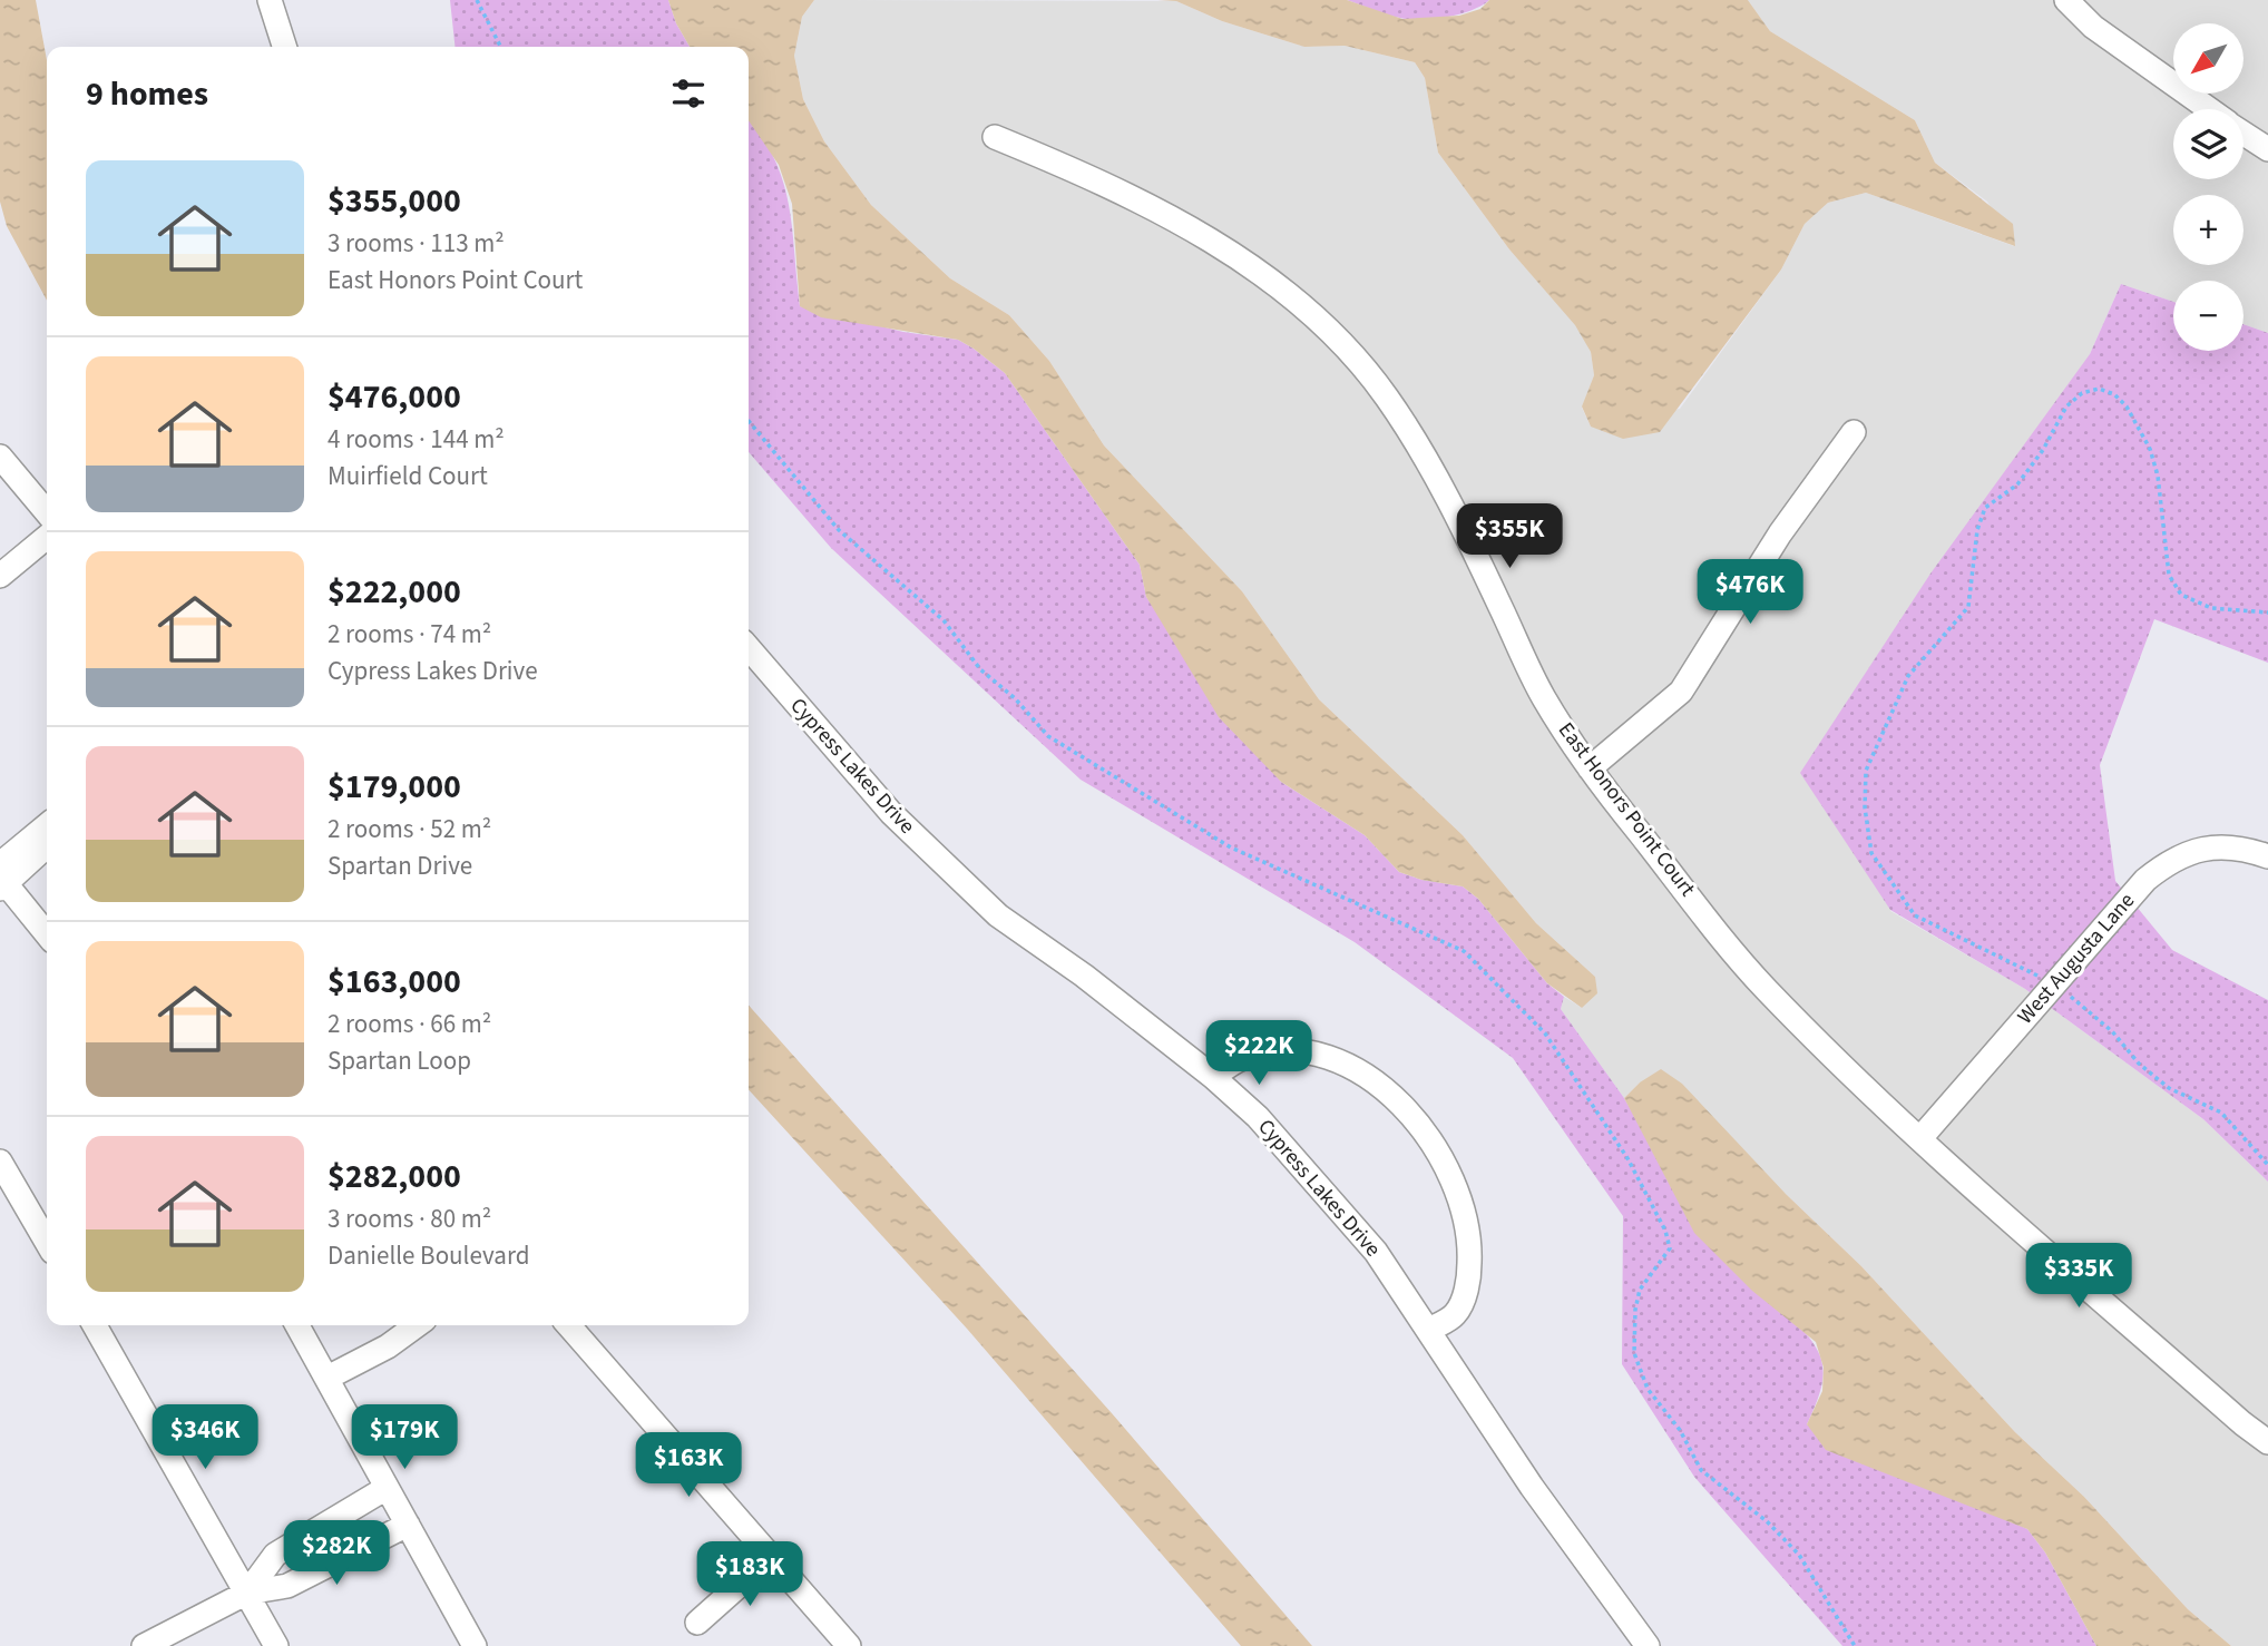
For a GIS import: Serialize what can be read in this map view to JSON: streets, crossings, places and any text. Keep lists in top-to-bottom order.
{
  "streets": {
    "street": ["Cypress Lakes Drive", "East Honors Point Court", "West Augusta Lane"]
  },
  "crossings": [
    ["East Honors Point Court", "West Augusta Lane"]
  ],
  "north": "bottom left",
  "page": {
    "map_buttons": ["+", "−"],
    "heading": "9 homes",
    "list": [
      {
        "name": "$355,000",
        "note": "3 rooms · 113 m² · East Honors Point Court"
      },
      {
        "name": "$476,000",
        "note": "4 rooms · 144 m² · Muirfield Court"
      },
      {
        "name": "$222,000",
        "note": "2 rooms · 74 m² · Cypress Lakes Drive"
      },
      {
        "name": "$179,000",
        "note": "2 rooms · 52 m² · Spartan Drive"
      },
      {
        "name": "$163,000",
        "note": "2 rooms · 66 m² · Spartan Loop"
      },
      {
        "name": "$282,000",
        "note": "3 rooms · 80 m² · Danielle Boulevard"
      }
    ],
    "price": [
      "$355K",
      "$476K",
      "$222K",
      "$335K",
      "$346K",
      "$179K",
      "$163K",
      "$282K",
      "$183K"
    ]
  }
}
